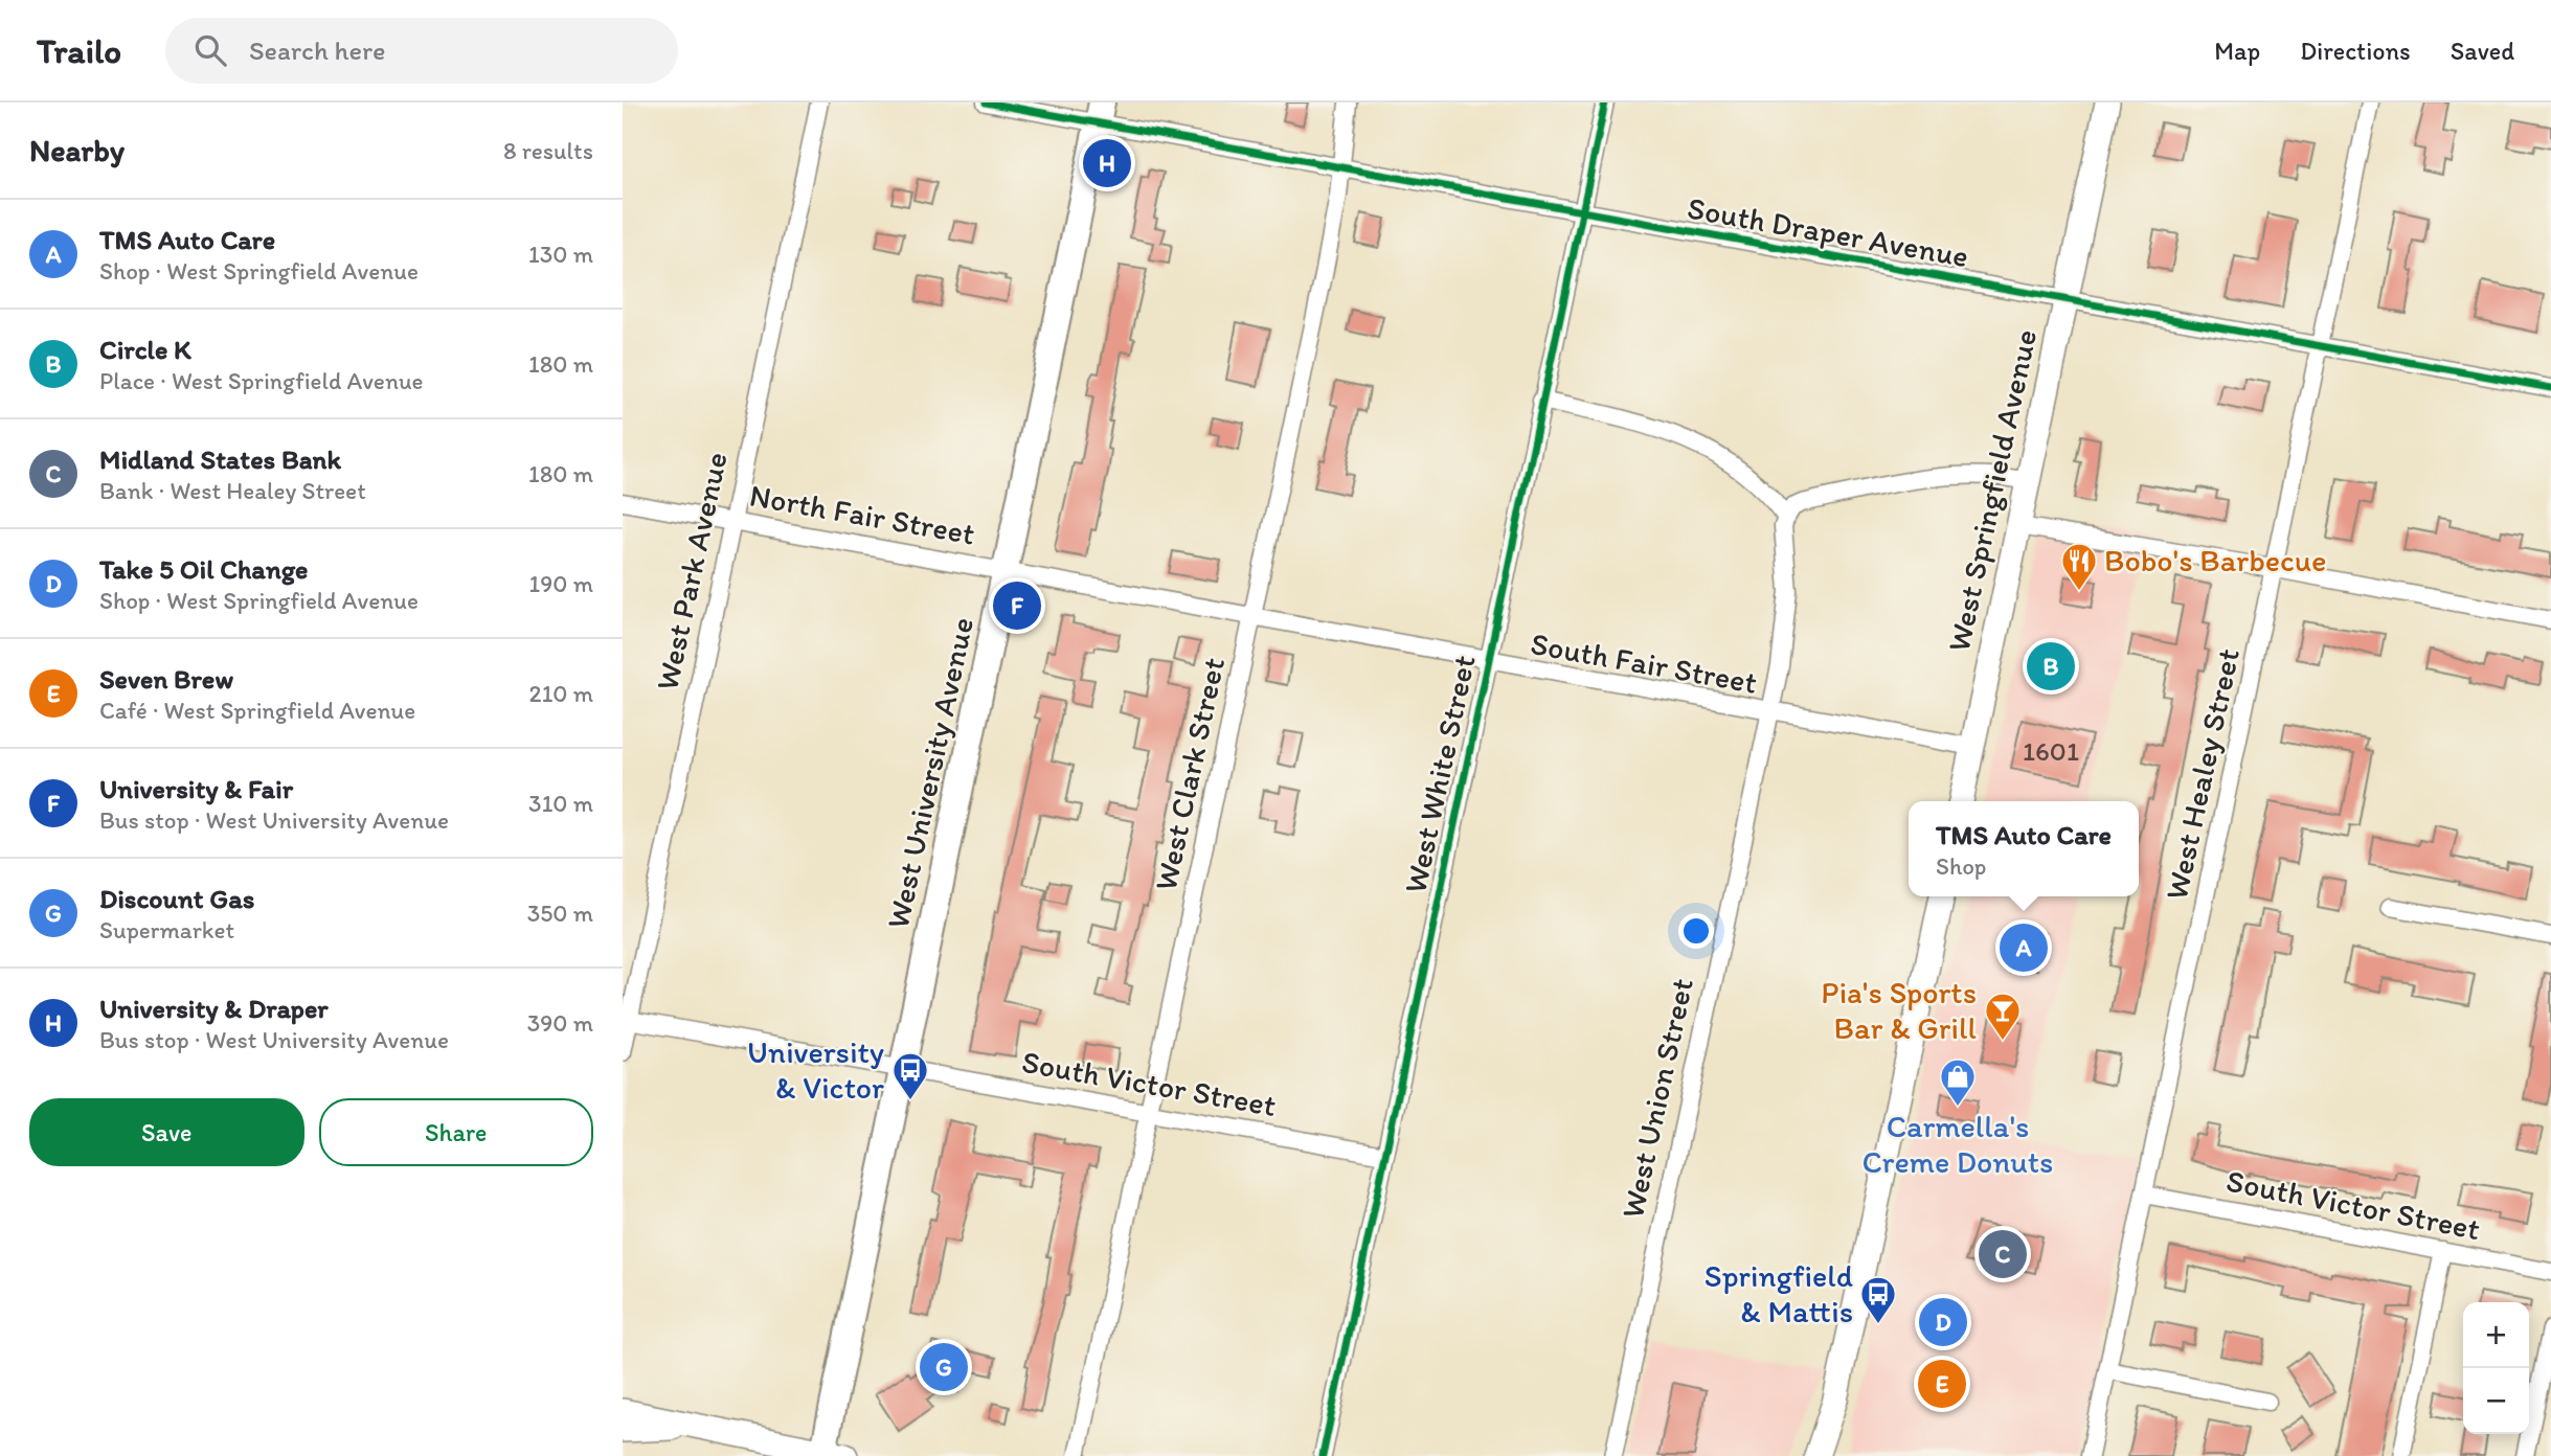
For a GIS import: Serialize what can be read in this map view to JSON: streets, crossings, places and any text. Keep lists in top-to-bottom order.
{
  "streets": {
    "main road": ["West Springfield Avenue", "West University Avenue"],
    "street": [
      "South Draper Avenue",
      "North Fair Street",
      "West Park Avenue",
      "South Fair Street",
      "West Clark Street",
      "West White Street",
      "West Healey Street",
      "South Victor Street",
      "West Union Street"
    ]
  },
  "crossings": [
    ["South Draper Avenue", "West Springfield Avenue"],
    ["South Draper Avenue", "West University Avenue"],
    ["South Draper Avenue", "West Clark Street"],
    ["South Draper Avenue", "West White Street"],
    ["South Draper Avenue", "West Healey Street"],
    ["West Springfield Avenue", "South Fair Street"],
    ["North Fair Street", "West Park Avenue"],
    ["North Fair Street", "South Fair Street"],
    ["North Fair Street", "West University Avenue"],
    ["West Park Avenue", "South Victor Street"],
    ["South Fair Street", "West University Avenue"],
    ["South Fair Street", "West Clark Street"],
    ["South Fair Street", "West White Street"],
    ["South Fair Street", "West Union Street"],
    ["West University Avenue", "South Victor Street"],
    ["West Clark Street", "South Victor Street"],
    ["West White Street", "South Victor Street"],
    ["West Healey Street", "South Victor Street"]
  ],
  "places": {
    "restaurant": ["Bobo's Barbecue"],
    "bar": ["Pia's Sports Bar & Grill"],
    "bus stop": ["University & Victor", "Springfield & Mattis"],
    "shop": ["Carmella's Creme Donuts"]
  },
  "house_numbers": ["1601"],
  "page": {
    "header": "Trailo",
    "search": "Search here",
    "nav": ["Map", "Directions", "Saved"],
    "heading": ["Nearby", "8 results"],
    "pins": [
      "H",
      "F",
      "B",
      "A",
      "C",
      "D",
      "G",
      "E"
    ],
    "list": [
      {
        "mark": "A",
        "name": "TMS Auto Care",
        "note": "Shop · West Springfield Avenue",
        "value": "130 m"
      },
      {
        "mark": "B",
        "name": "Circle K",
        "note": "Place · West Springfield Avenue",
        "value": "180 m"
      },
      {
        "mark": "C",
        "name": "Midland States Bank",
        "note": "Bank · West Healey Street",
        "value": "180 m"
      },
      {
        "mark": "D",
        "name": "Take 5 Oil Change",
        "note": "Shop · West Springfield Avenue",
        "value": "190 m"
      },
      {
        "mark": "E",
        "name": "Seven Brew",
        "note": "Café · West Springfield Avenue",
        "value": "210 m"
      },
      {
        "mark": "F",
        "name": "University & Fair",
        "note": "Bus stop · West University Avenue",
        "value": "310 m"
      },
      {
        "mark": "G",
        "name": "Discount Gas",
        "note": "Supermarket",
        "value": "350 m"
      },
      {
        "mark": "H",
        "name": "University & Draper",
        "note": "Bus stop · West University Avenue",
        "value": "390 m"
      }
    ],
    "popup": ["TMS Auto Care", "Shop"],
    "buttons": ["Save", "Share"],
    "map_buttons": ["+", "−"]
  }
}
